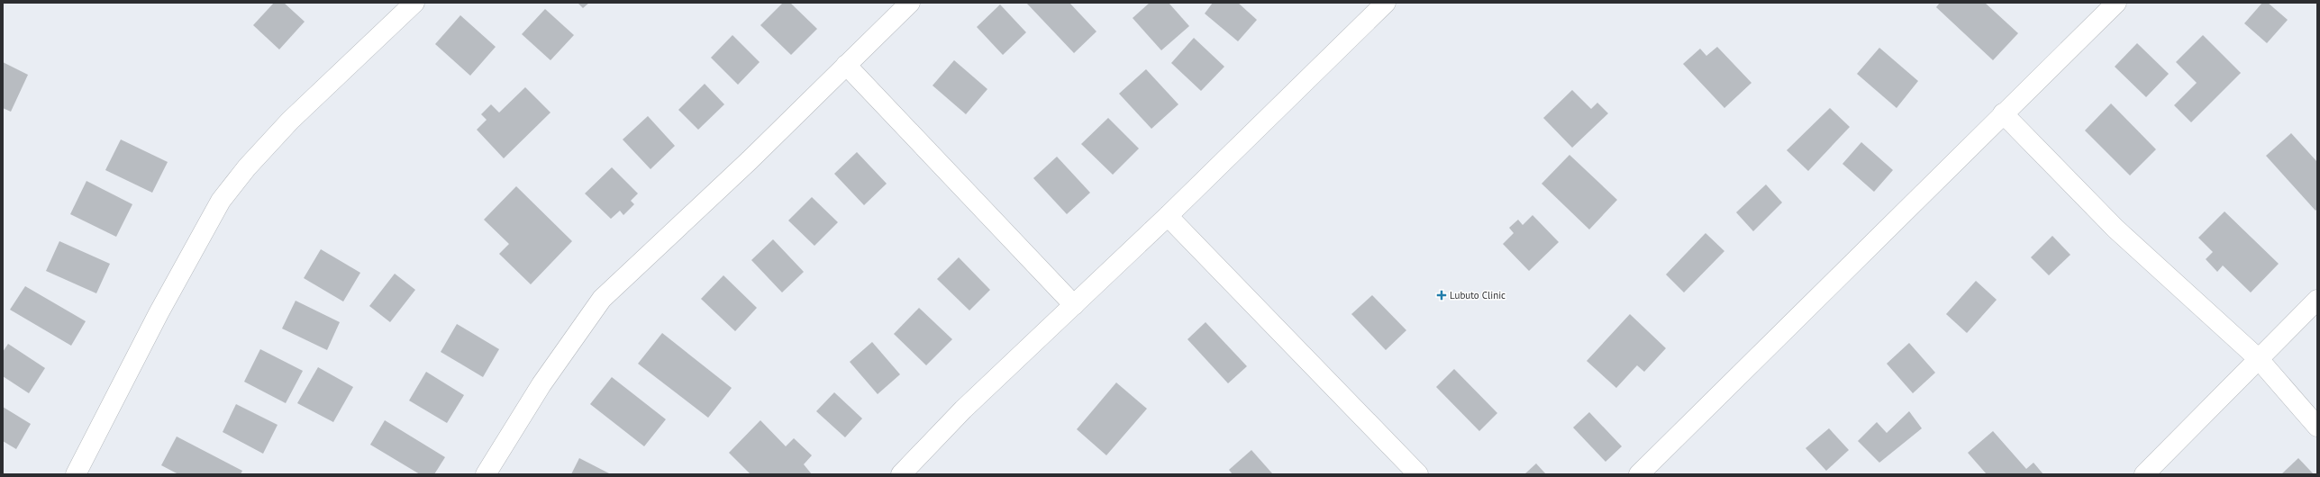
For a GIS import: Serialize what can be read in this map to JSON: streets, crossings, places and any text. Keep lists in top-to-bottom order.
{
  "places": {
    "health": ["Lubuto Clinic"]
  }
}
